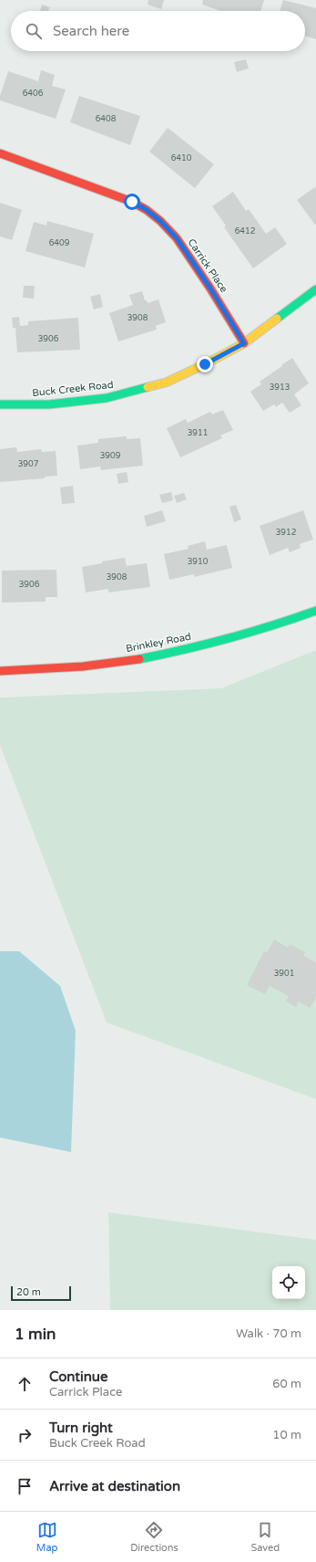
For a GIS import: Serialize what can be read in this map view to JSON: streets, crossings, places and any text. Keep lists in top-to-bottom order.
{
  "streets": {
    "street": ["Carrick Place", "Buck Creek Road", "Brinkley Road"]
  },
  "crossings": [
    ["Carrick Place", "Buck Creek Road"]
  ],
  "house_numbers": [
    "6406",
    "6408",
    "6410",
    "6412",
    "6409",
    "3908",
    "3906",
    "3913",
    "3911",
    "3909",
    "3907",
    "3912",
    "3910",
    "3908",
    "3906",
    "3901"
  ],
  "scale_bar": "20 m",
  "page": {
    "search": "Search here",
    "scale": "20 m",
    "heading": ["1 min", "Walk · 70 m"],
    "list": [
      ["Continue", "Carrick Place", "60 m"],
      ["Turn right", "Buck Creek Road", "10 m"],
      "Arrive at destination"
    ],
    "nav": ["Map", "Directions", "Saved"]
  }
}
